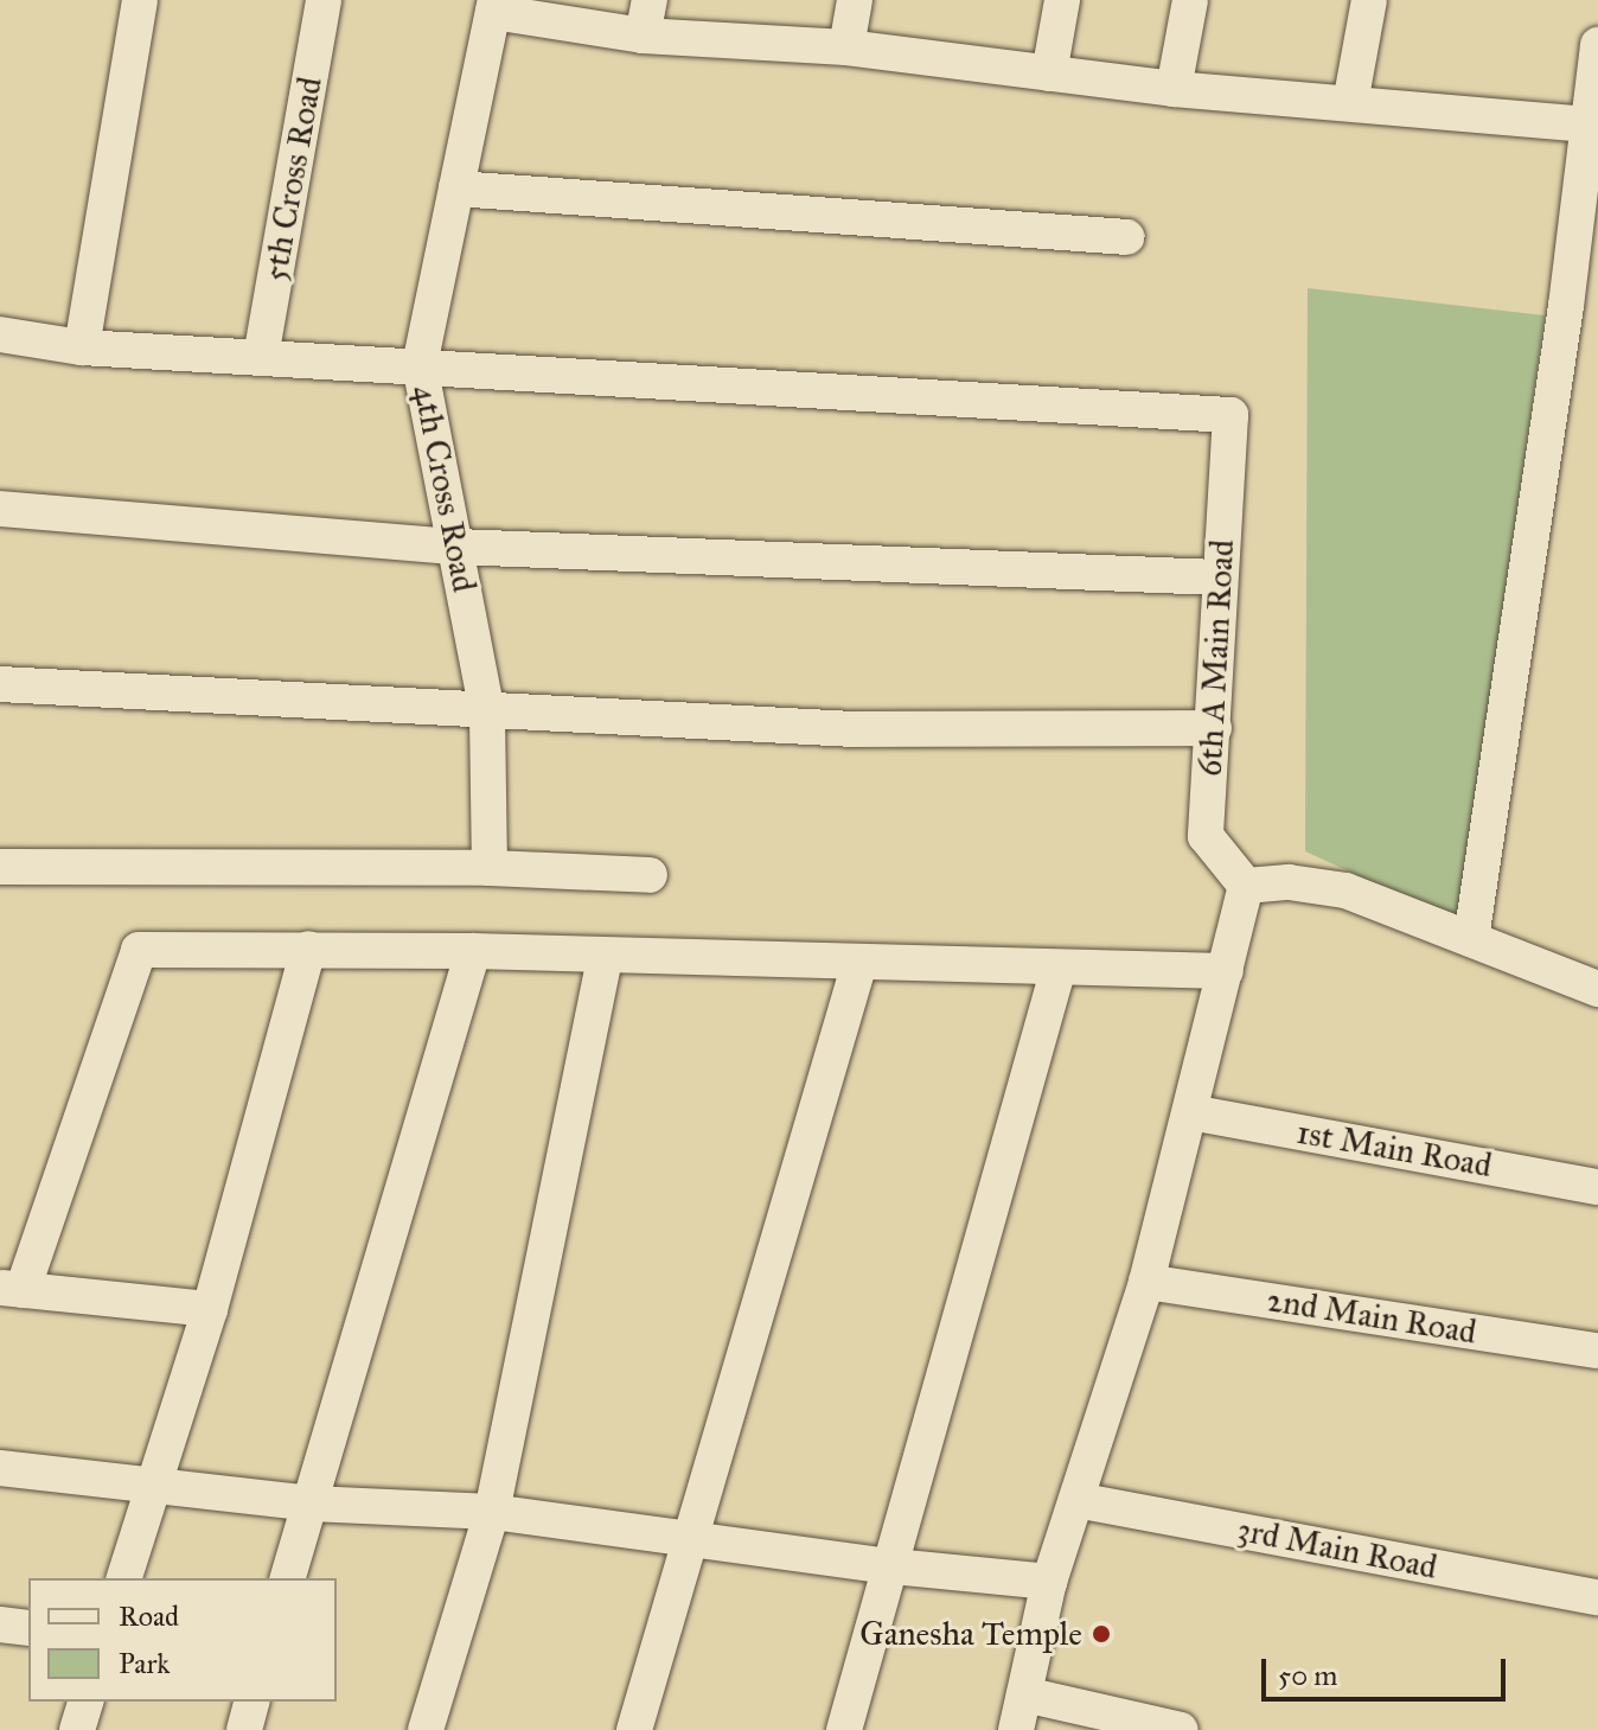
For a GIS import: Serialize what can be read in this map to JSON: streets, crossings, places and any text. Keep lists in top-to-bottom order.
{
  "streets": {
    "street": [
      "5th Cross Road",
      "4th Cross Road",
      "6th A Main Road",
      "1st Main Road",
      "2nd Main Road",
      "3rd Main Road"
    ]
  },
  "crossings": [
    ["4th Cross Road", "6th A Main Road"]
  ],
  "places": ["Ganesha Temple"],
  "legend": ["Road", "Park"],
  "scale_bar": "50 m"
}
